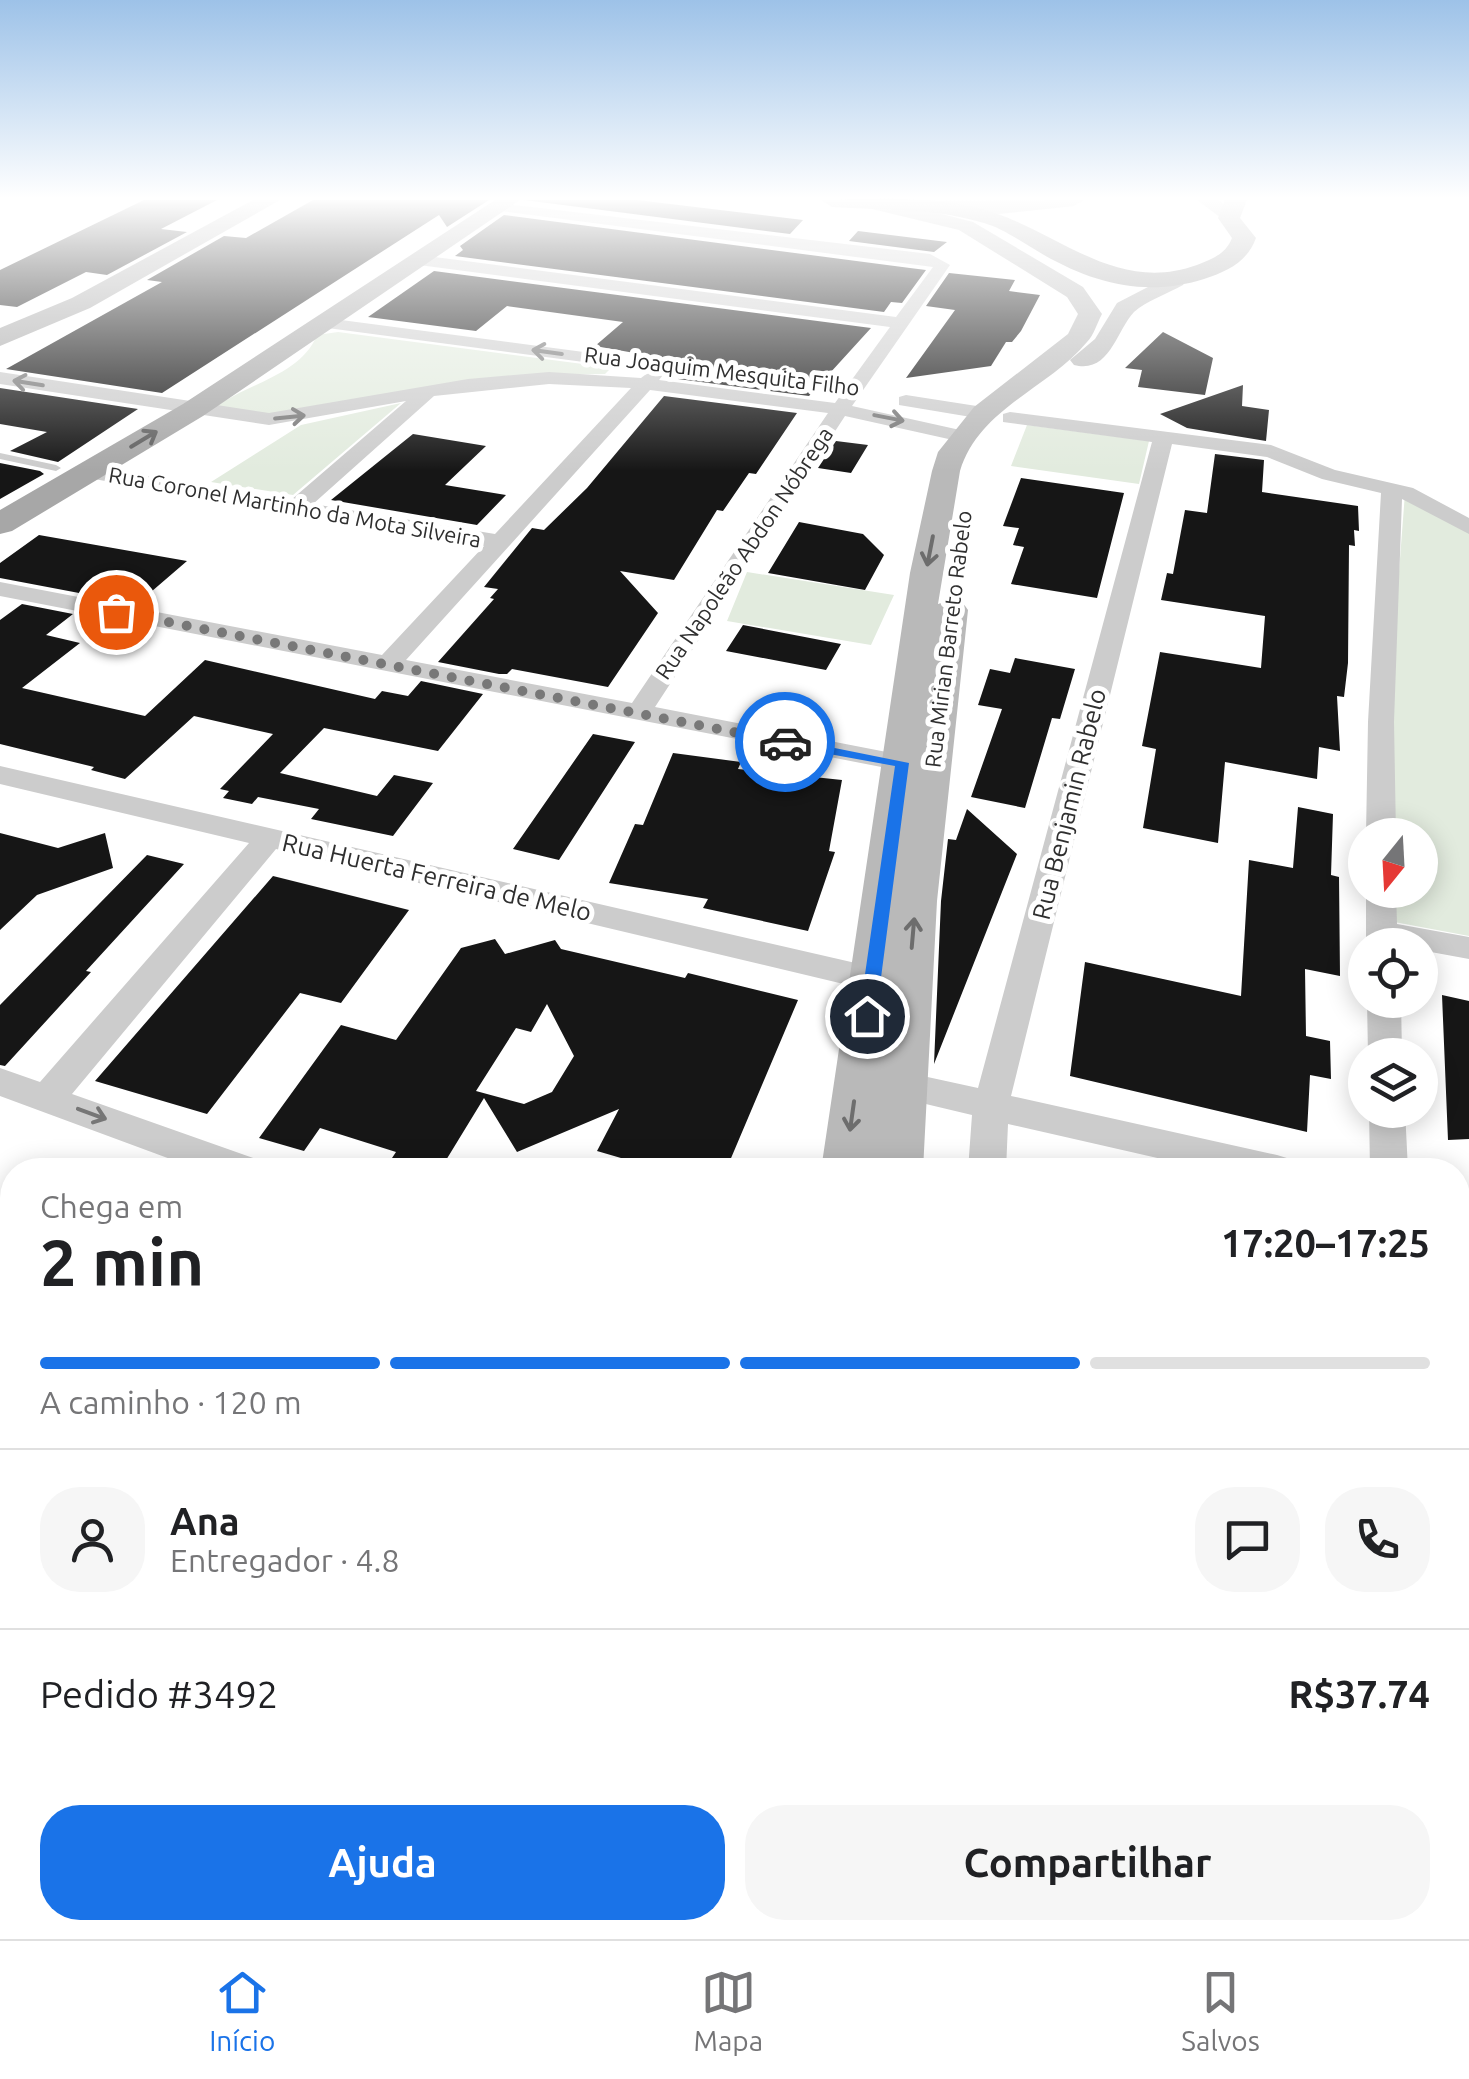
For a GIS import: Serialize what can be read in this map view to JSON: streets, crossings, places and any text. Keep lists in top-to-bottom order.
{
  "streets": {
    "main road": ["Rua Mirian Barreto Rabelo"],
    "street": [
      "Rua Joaquim Mesquita Filho",
      "Rua Coronel Martinho da Mota Silveira",
      "Rua Napoleão Abdon Nóbrega",
      "Rua Benjamin Rabelo",
      "Rua Huerta Ferreira de Melo"
    ]
  },
  "crossings": [
    ["Rua Joaquim Mesquita Filho", "Rua Napoleão Abdon Nóbrega"],
    ["Rua Joaquim Mesquita Filho", "Rua Mirian Barreto Rabelo"],
    ["Rua Mirian Barreto Rabelo", "Rua Huerta Ferreira de Melo"]
  ],
  "north": "bottom",
  "page": {
    "heading": ["2 min", "Chega em", "17:20–17:25"],
    "panel": [
      "Ana",
      "Entregador · 4.8",
      "Pedido #3492",
      "R$37.74"
    ],
    "bar": "A caminho · 120 m",
    "buttons": ["Ajuda", "Compartilhar"],
    "tabs": ["Início", "Mapa", "Salvos"]
  }
}
